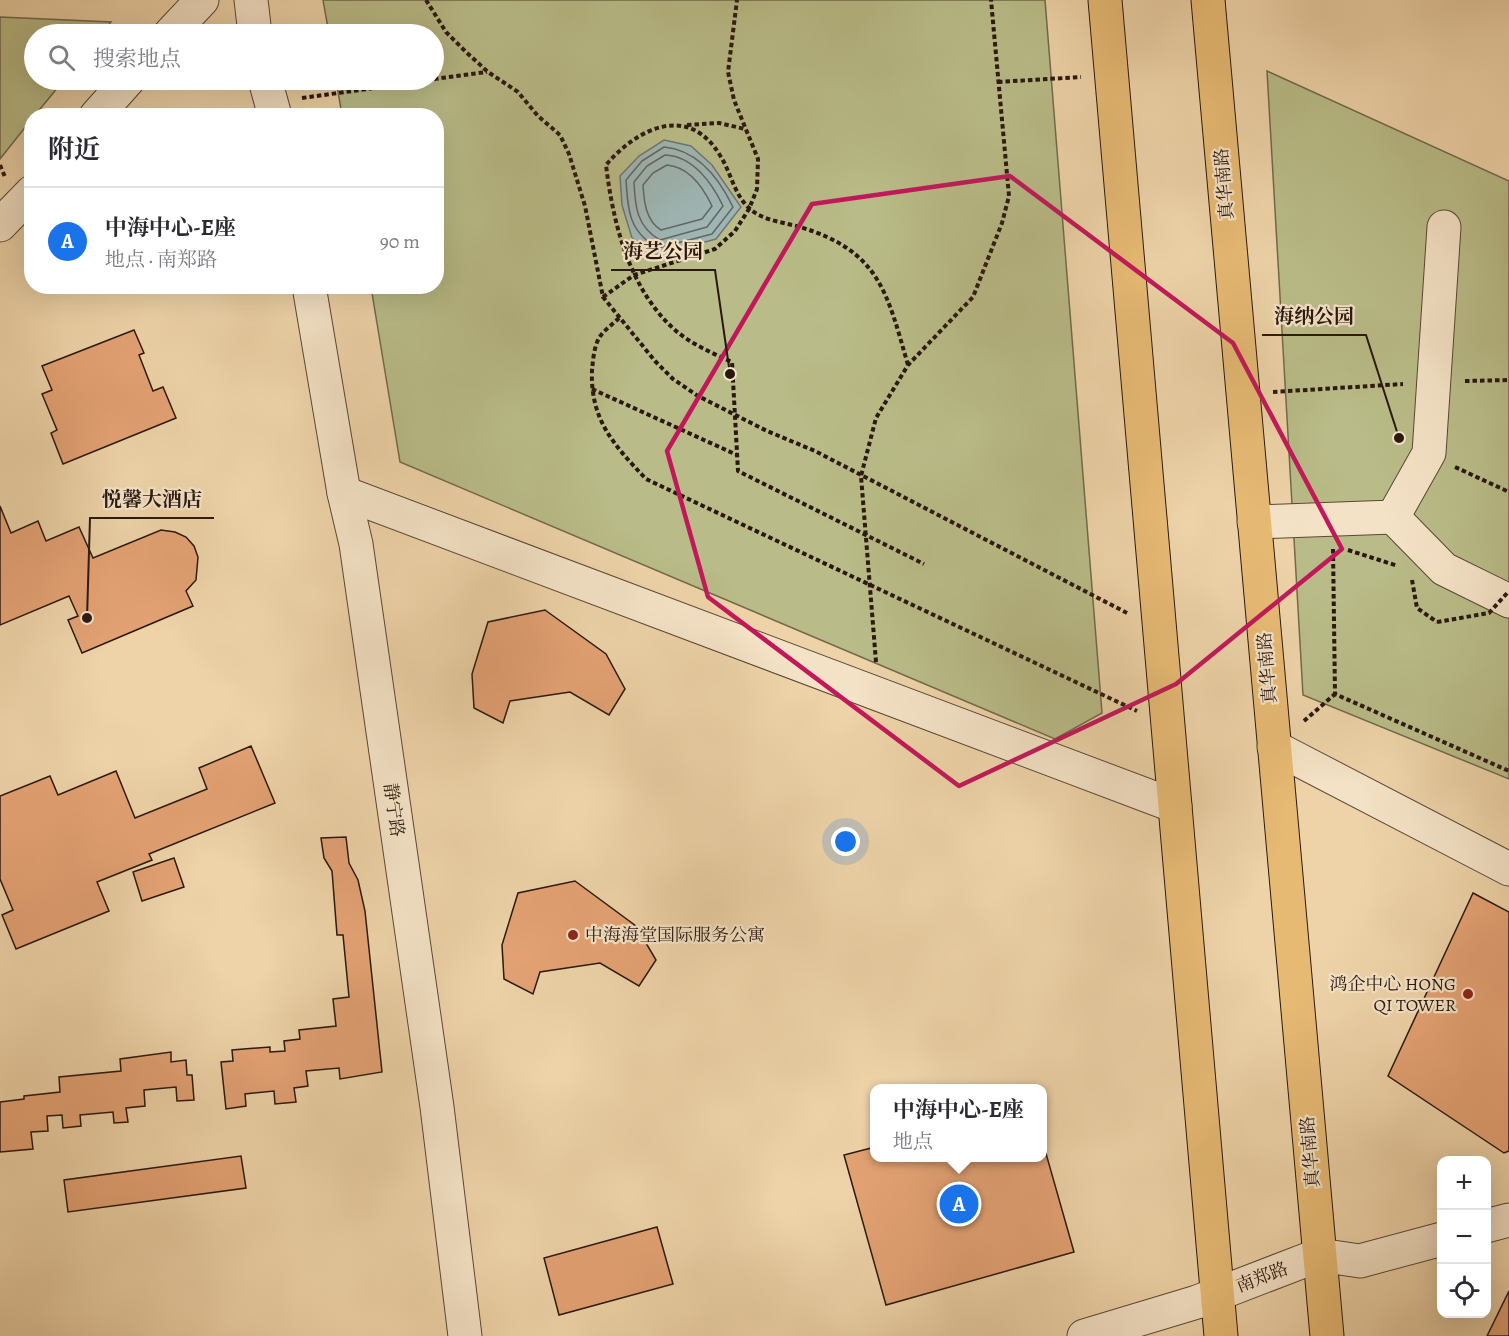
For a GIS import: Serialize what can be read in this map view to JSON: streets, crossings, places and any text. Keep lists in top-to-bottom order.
{
  "streets": {
    "main road": ["真华南路"],
    "street": ["静宁路", "南郑路"]
  },
  "crossings": [
    ["真华南路", "南郑路"]
  ],
  "places": [
    "海艺公园",
    "海纳公园",
    "悦馨大酒店",
    "中海海堂国际服务公寓",
    "鸿企中心 HONG QI TOWER"
  ],
  "page": {
    "search": "搜索地点",
    "heading": "附近",
    "list": [
      {
        "mark": "A",
        "name": "中海中心-E座",
        "note": "地点 · 南郑路",
        "value": "90 m"
      }
    ],
    "popup": ["中海中心-E座", "地点"],
    "map_buttons": ["+", "−"],
    "pins": "A"
  }
}
